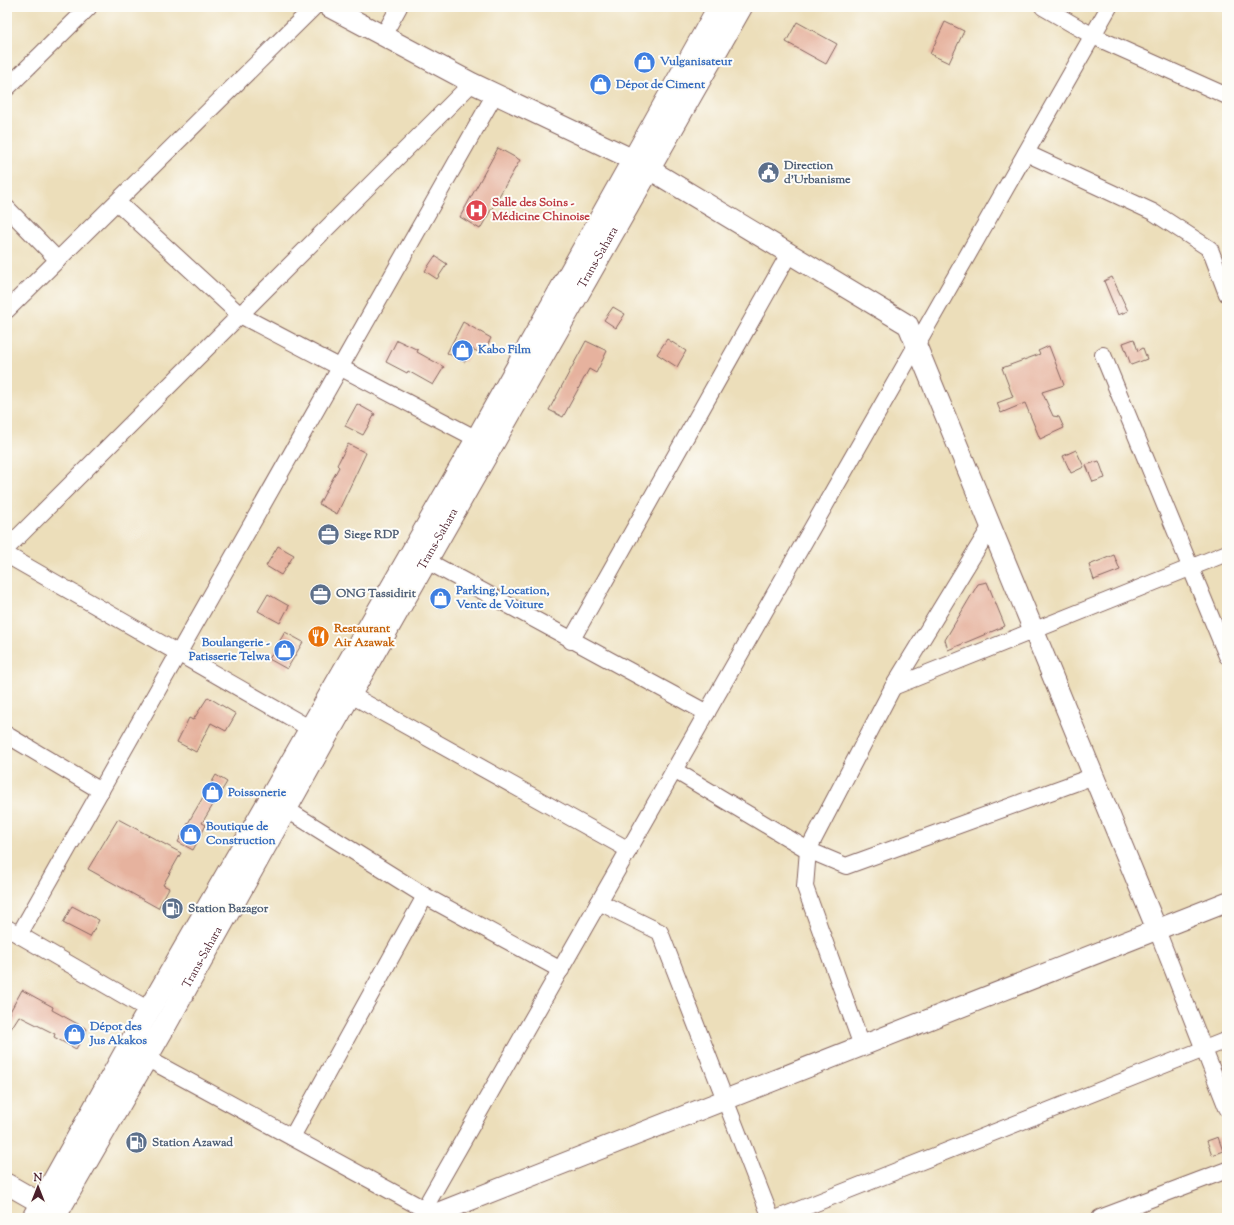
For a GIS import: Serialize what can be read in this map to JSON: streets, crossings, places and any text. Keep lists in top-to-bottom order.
{
  "streets": {
    "main road": ["Trans-Sahara"]
  },
  "places": {
    "shop": [
      "Vulganisateur",
      "Dépot de Ciment",
      "Kabo Film",
      "Parking, Location, Vente de Voiture",
      "Boulangerie - Patisserie Telwa",
      "Poissonerie",
      "Boutique de Construction",
      "Dépot des Jus Akakos"
    ],
    "public building": ["Direction d'Urbanisme"],
    "hospital": ["Salle des Soins - Médicine Chinoise"],
    "office": ["Siege RDP", "ONG Tassidirit"],
    "restaurant": ["Restaurant Air Azawak"],
    "fuel station": ["Station Bazagor", "Station Azawad"]
  },
  "north": "top"
}
